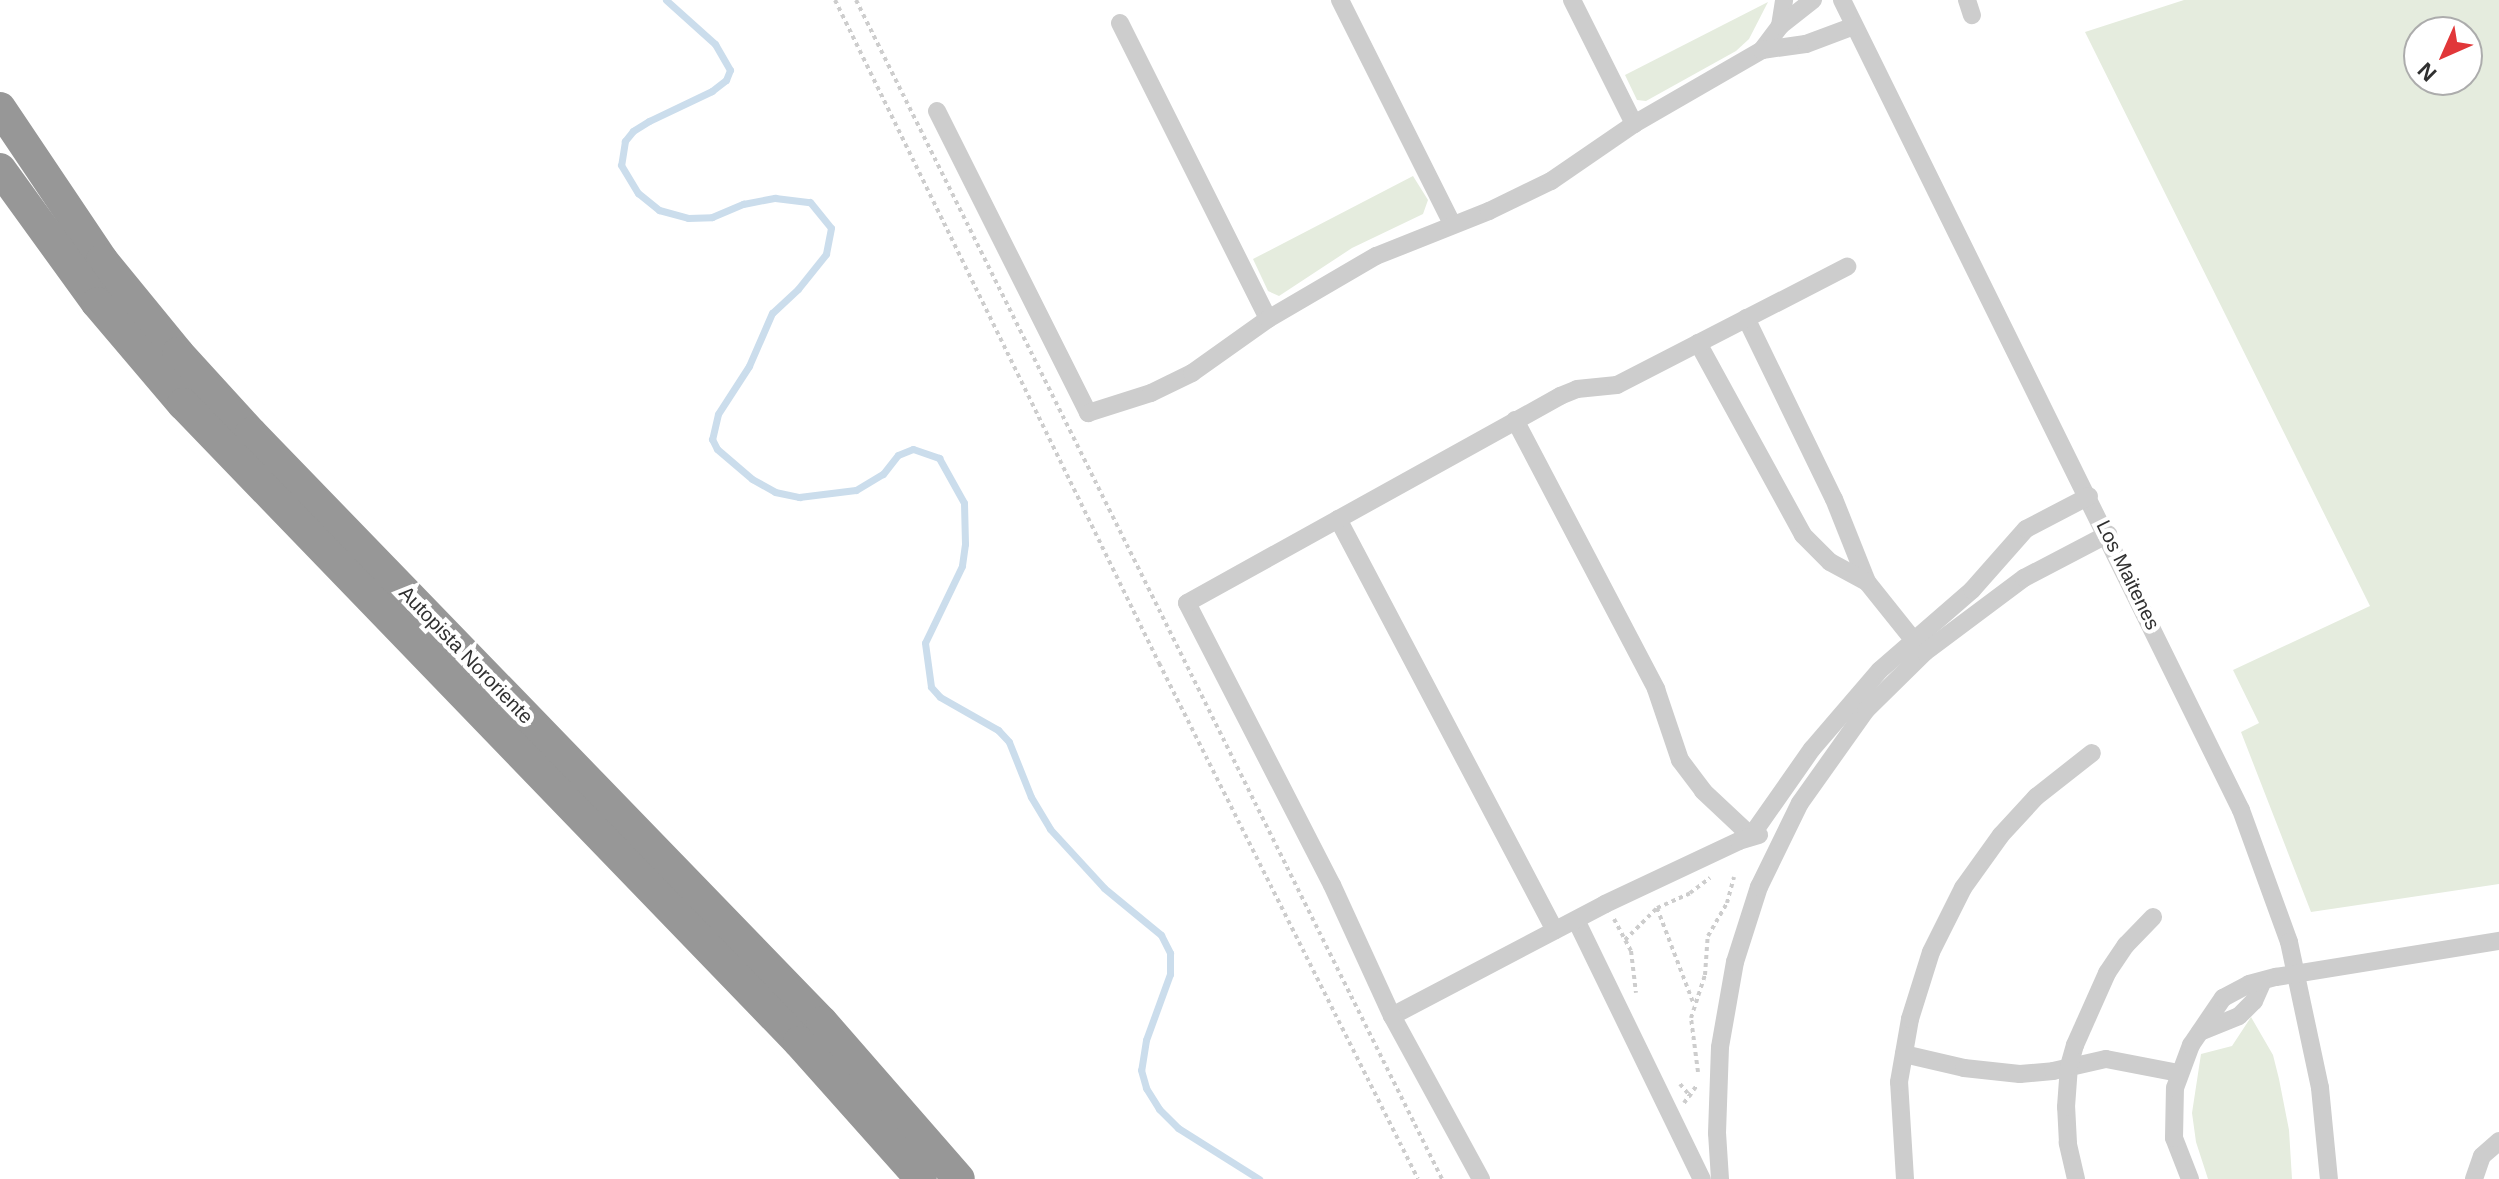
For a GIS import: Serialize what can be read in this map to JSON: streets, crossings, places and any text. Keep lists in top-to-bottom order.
{
  "streets": {
    "highway": ["Autopista Nororiente"],
    "street": ["Los Maitenes"]
  },
  "north": "bottom left"
}
